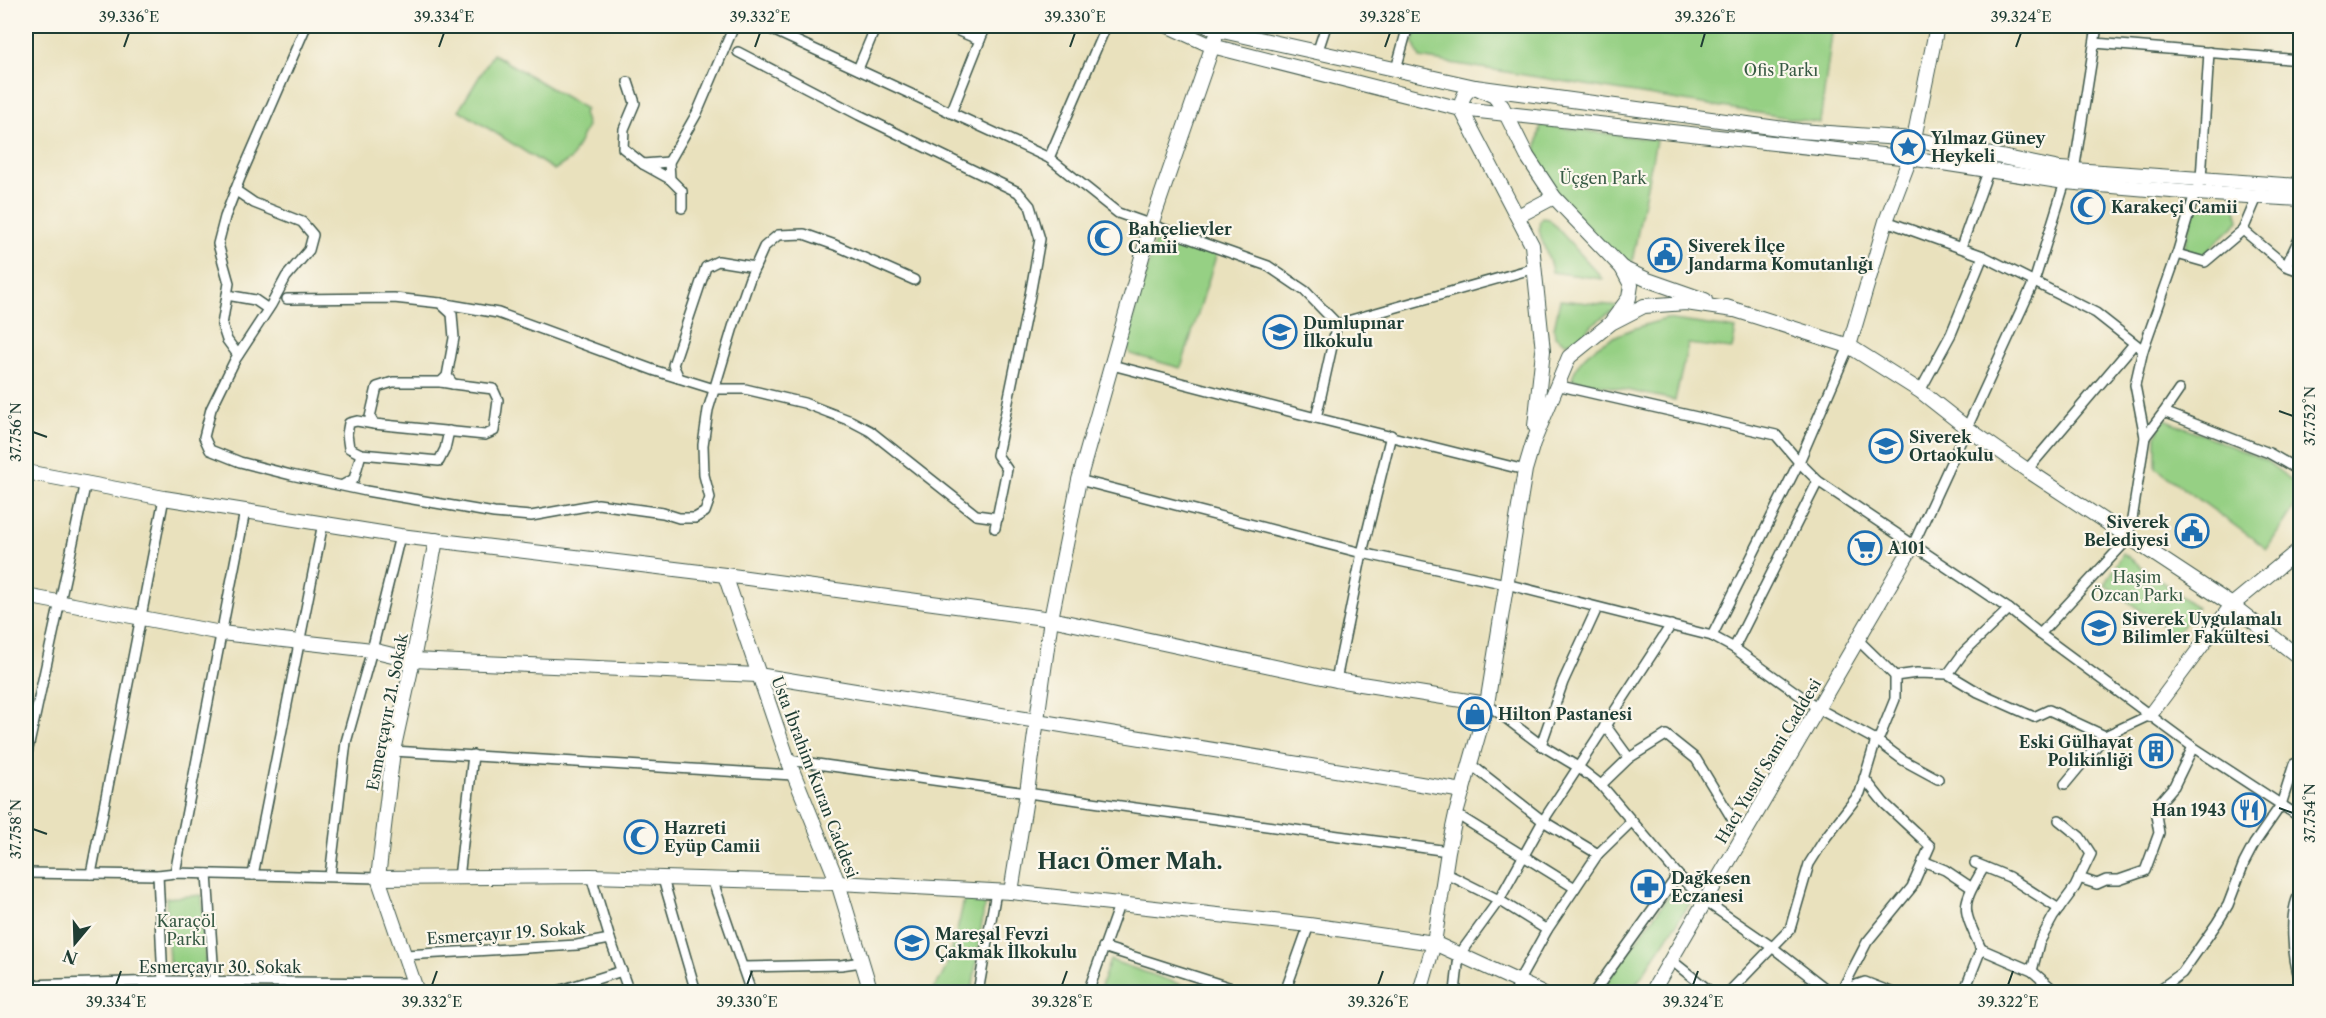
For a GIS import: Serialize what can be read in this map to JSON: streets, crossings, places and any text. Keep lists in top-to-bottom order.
{
  "streets": {
    "street": [
      "Esmerçayır 21. Sokak",
      "Hacı Yusuf Sami Caddesi",
      "Usta İbrahim Kuran Caddesi",
      "Esmerçayır 19. Sokak",
      "Esmerçayır 30. Sokak"
    ]
  },
  "crossings": [
    ["Esmerçayır 21. Sokak", "Esmerçayır 19. Sokak"],
    ["Esmerçayır 21. Sokak", "Esmerçayır 30. Sokak"]
  ],
  "districts": ["Hacı Ömer Mah."],
  "parks": [
    "Ofis Parkı",
    "Üçgen Park",
    "Haşim Özcan Parkı",
    "Karaçöl Parkı"
  ],
  "places": {
    "place": ["Yılmaz Güney Heykeli"],
    "mosque": ["Karakeçi Camii", "Bahçelievler Camii", "Hazreti Eyüp Camii"],
    "public building": ["Siverek İlçe Jandarma Komutanlığı", "Siverek Belediyesi"],
    "school or university": [
      "Dumlupınar İlkokulu",
      "Siverek Ortaokulu",
      "Siverek Uygulamalı Bilimler Fakültesi",
      "Mareşal Fevzi Çakmak İlkokulu"
    ],
    "supermarket": ["A101"],
    "shop": ["Hilton Pastanesi"],
    "building": ["Eski Gülhayat Polikinliği"],
    "restaurant": ["Han 1943"],
    "pharmacy": ["Dağkesen Eczanesi"]
  },
  "north": "bottom",
  "coordinates": [
    "39.336°E",
    "39.334°E",
    "39.332°E",
    "39.330°E",
    "39.328°E",
    "39.326°E",
    "39.324°E",
    "37.752°N",
    "37.756°N",
    "37.754°N",
    "37.758°N",
    "39.322°E"
  ]
}
